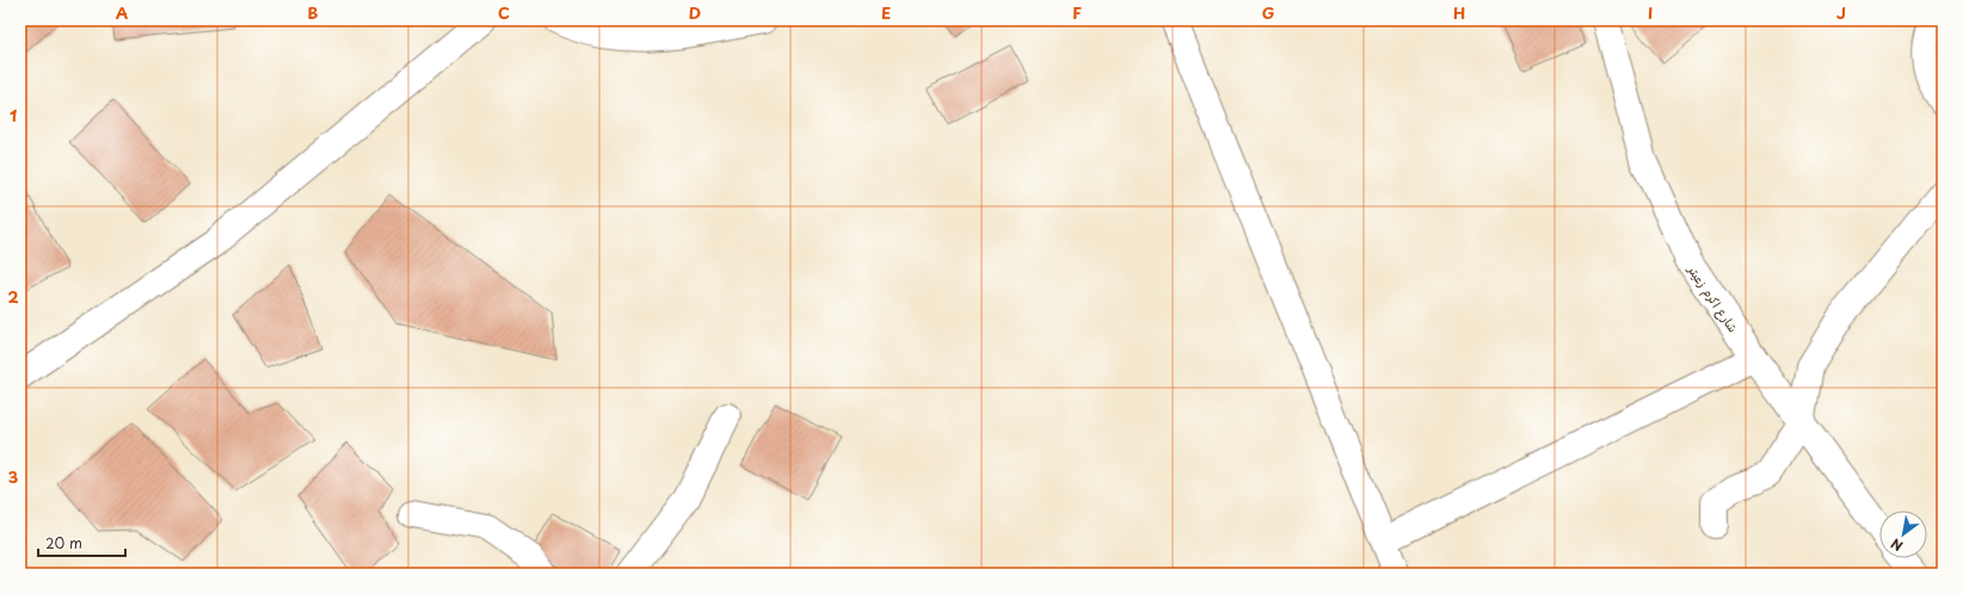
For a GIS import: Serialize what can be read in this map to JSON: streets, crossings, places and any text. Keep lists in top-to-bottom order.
{
  "streets": {
    "street": ["شارع اكرم زعيتر"]
  },
  "scale_bar": "20 m",
  "north": "bottom left",
  "grid": {
    "columns": [
      "A",
      "B",
      "C",
      "D",
      "E",
      "F",
      "G",
      "H",
      "I",
      "J"
    ],
    "rows": ["1", "2", "3"]
  }
}
